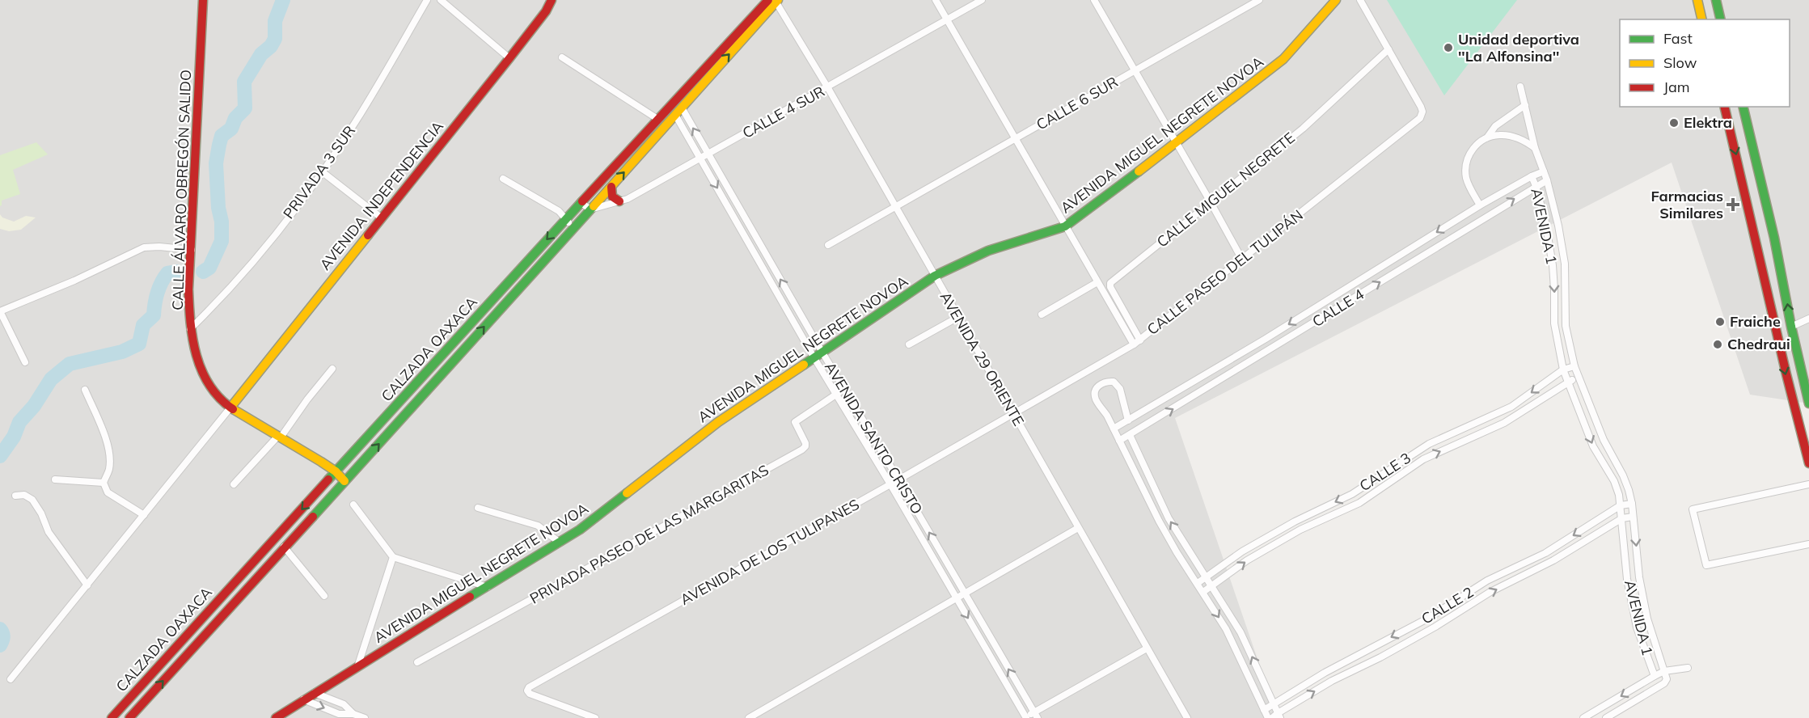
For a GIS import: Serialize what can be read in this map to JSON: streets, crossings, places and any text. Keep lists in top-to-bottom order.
{
  "streets": {
    "main road": [
      "AVENIDA MIGUEL NEGRETE NOVOA",
      "CALLE ÁLVARO OBREGÓN SALIDO",
      "AVENIDA INDEPENDENCIA",
      "CALZADA OAXACA"
    ],
    "street": [
      "CALLE 6 SUR",
      "CALLE 4 SUR",
      "PRIVADA 3 SUR",
      "CALLE MIGUEL NEGRETE",
      "AVENIDA 1",
      "CALLE PASEO DEL TULIPÁN",
      "CALLE 4",
      "AVENIDA 29 ORIENTE",
      "AVENIDA SANTO CRISTO",
      "CALLE 3",
      "PRIVADA PASEO DE LAS MARGARITAS",
      "AVENIDA DE LOS TULIPANES",
      "CALLE 2"
    ]
  },
  "crossings": [
    ["CALLE 6 SUR", "AVENIDA 29 ORIENTE"],
    ["CALLE 4 SUR", "CALZADA OAXACA"],
    ["CALLE 4 SUR", "AVENIDA 29 ORIENTE"],
    ["CALLE 4 SUR", "AVENIDA SANTO CRISTO"],
    ["AVENIDA MIGUEL NEGRETE NOVOA", "AVENIDA 29 ORIENTE"],
    ["AVENIDA MIGUEL NEGRETE NOVOA", "AVENIDA SANTO CRISTO"],
    ["PRIVADA 3 SUR", "CALLE ÁLVARO OBREGÓN SALIDO"],
    ["CALLE ÁLVARO OBREGÓN SALIDO", "AVENIDA INDEPENDENCIA"],
    ["CALLE ÁLVARO OBREGÓN SALIDO", "CALZADA OAXACA"],
    ["CALLE MIGUEL NEGRETE", "CALLE PASEO DEL TULIPÁN"],
    ["AVENIDA 1", "CALLE 4"],
    ["AVENIDA 1", "CALLE 3"],
    ["AVENIDA 1", "CALLE 2"],
    ["CALLE PASEO DEL TULIPÁN", "AVENIDA 29 ORIENTE"],
    ["CALLE PASEO DEL TULIPÁN", "AVENIDA DE LOS TULIPANES"],
    ["CALZADA OAXACA", "AVENIDA 29 ORIENTE"],
    ["CALZADA OAXACA", "AVENIDA SANTO CRISTO"],
    ["AVENIDA 29 ORIENTE", "AVENIDA DE LOS TULIPANES"],
    ["AVENIDA SANTO CRISTO", "PRIVADA PASEO DE LAS MARGARITAS"],
    ["AVENIDA SANTO CRISTO", "AVENIDA DE LOS TULIPANES"]
  ],
  "places": {
    "other": [
      "Unidad deportiva ''La Alfonsina''",
      "Elektra",
      "Fraiche",
      "Chedraui"
    ],
    "health": ["Farmacias Similares"]
  },
  "legend": ["Fast", "Slow", "Jam"]
}
